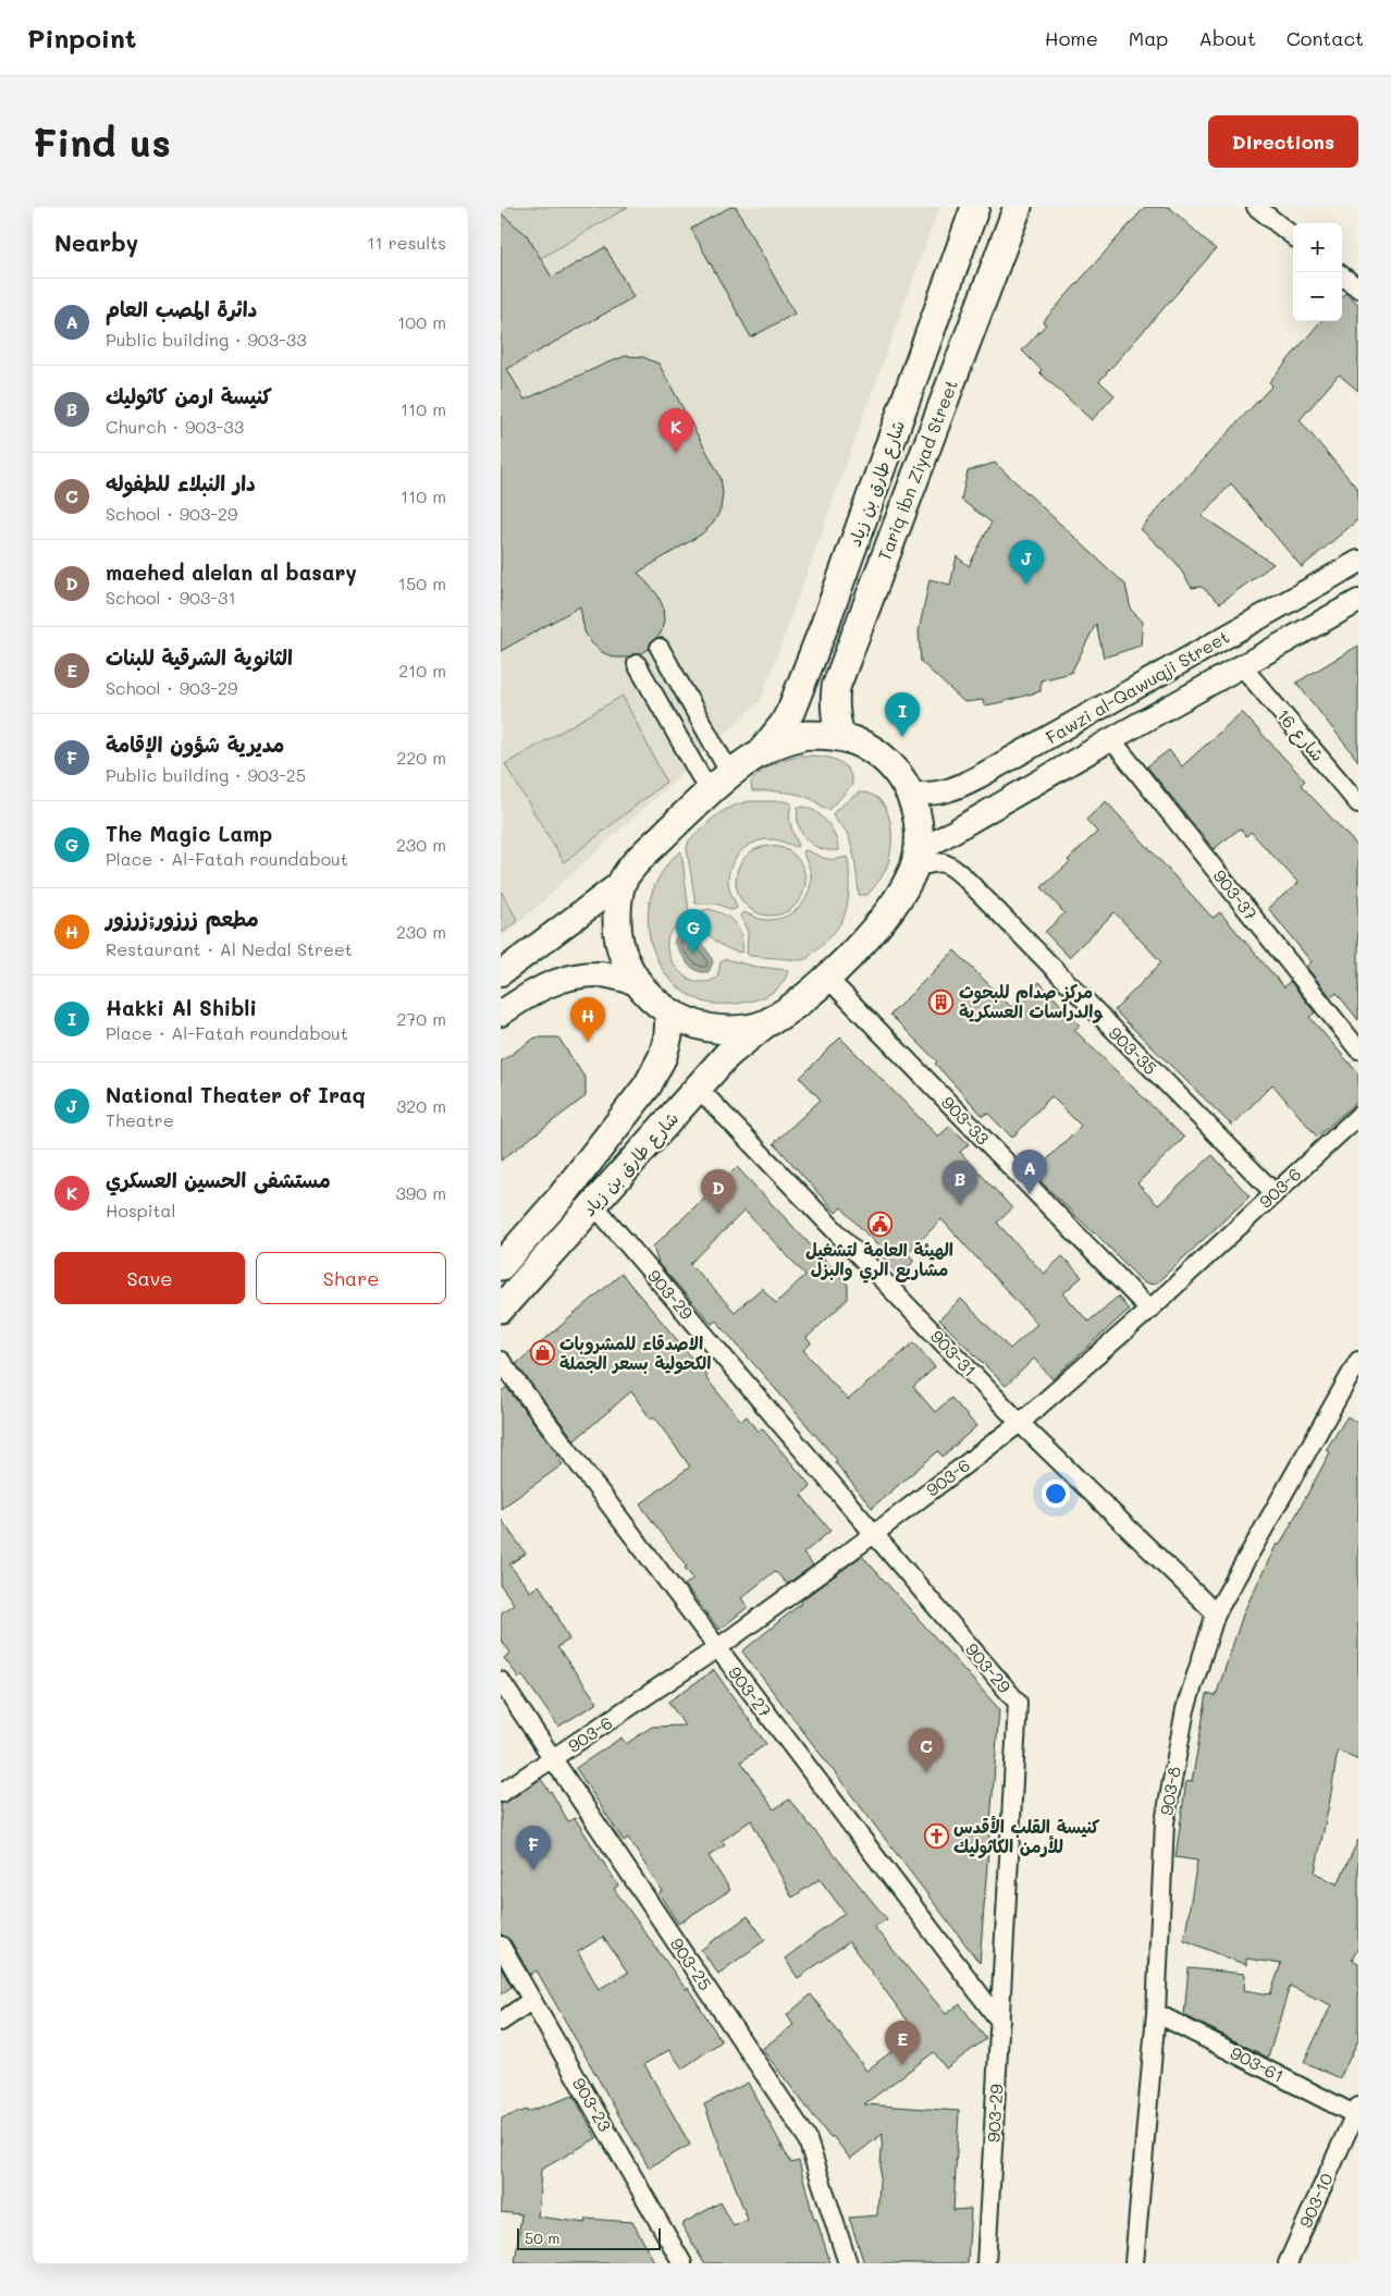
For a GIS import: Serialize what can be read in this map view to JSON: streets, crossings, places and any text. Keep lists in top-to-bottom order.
{
  "streets": {
    "main road": ["Tariq ibn Ziyad Street", "شارع طارق بن زياد"],
    "street": [
      "Fawzi al-Qawuqji Street",
      "شارع 16",
      "903-37",
      "903-35",
      "903-33",
      "903-6",
      "903-29",
      "903-31",
      "903-27",
      "903-8",
      "903-25",
      "903-61",
      "903-23",
      "903-10"
    ]
  },
  "crossings": [
    ["شارع طارق بن زياد", "Fawzi al-Qawuqji Street"],
    ["شارع طارق بن زياد", "903-35"],
    ["شارع طارق بن زياد", "903-33"],
    ["شارع طارق بن زياد", "903-29"],
    ["شارع طارق بن زياد", "903-31"],
    ["Fawzi al-Qawuqji Street", "شارع 16"],
    ["Fawzi al-Qawuqji Street", "903-37"],
    ["Fawzi al-Qawuqji Street", "903-35"],
    ["903-35", "903-6"],
    ["903-33", "903-6"],
    ["903-6", "903-29"],
    ["903-6", "903-31"],
    ["903-6", "903-27"],
    ["903-6", "903-25"],
    ["903-29", "903-27"],
    ["903-31", "903-8"],
    ["903-8", "903-61"],
    ["903-61", "903-10"]
  ],
  "places": {
    "building": ["مركز صدام للبحوث والدراسات العسكرية"],
    "public building": ["الهيئة العامة لتشغيل مشاريع الري والبزل"],
    "shop": ["الاصدقاء للمشروبات الكحولية بسعر الجملة"],
    "church": ["كنيسة القلب الأقدس للأرمن الكاثوليك"]
  },
  "scale_bar": "50 m",
  "page": {
    "header": "Pinpoint",
    "nav": [
      "Home",
      "Map",
      "About",
      "Contact"
    ],
    "buttons": [
      "Directions",
      ["Save", "Share"]
    ],
    "title": "Find us",
    "heading": ["Nearby", "11 results"],
    "map_buttons": ["+", "−"],
    "list": [
      {
        "mark": "A",
        "name": "دائرة المصب العام",
        "note": "Public building · 903-33",
        "value": "100 m"
      },
      {
        "mark": "B",
        "name": "كنيسة ارمن كاثوليك",
        "note": "Church · 903-33",
        "value": "110 m"
      },
      {
        "mark": "C",
        "name": "دار النبلاء للطفوله",
        "note": "School · 903-29",
        "value": "110 m"
      },
      {
        "mark": "D",
        "name": "maehed alelan al basary",
        "note": "School · 903-31",
        "value": "150 m"
      },
      {
        "mark": "E",
        "name": "الثانوية الشرقية للبنات",
        "note": "School · 903-29",
        "value": "210 m"
      },
      {
        "mark": "F",
        "name": "مديرية شؤون الإقامة",
        "note": "Public building · 903-25",
        "value": "220 m"
      },
      {
        "mark": "G",
        "name": "The Magic Lamp",
        "note": "Place · Al-Fatah roundabout",
        "value": "230 m"
      },
      {
        "mark": "H",
        "name": "مطعم زرزور;زرزور",
        "note": "Restaurant · Al Nedal Street",
        "value": "230 m"
      },
      {
        "mark": "I",
        "name": "Hakki Al Shibli",
        "note": "Place · Al-Fatah roundabout",
        "value": "270 m"
      },
      {
        "mark": "J",
        "name": "National Theater of Iraq",
        "note": "Theatre",
        "value": "320 m"
      },
      {
        "mark": "K",
        "name": "مستشفى الحسين العسكري",
        "note": "Hospital",
        "value": "390 m"
      }
    ],
    "pins": [
      "K",
      "J",
      "I",
      "G",
      "H",
      "A",
      "B",
      "D",
      "C",
      "F",
      "E"
    ],
    "scale": "50 m"
  }
}
